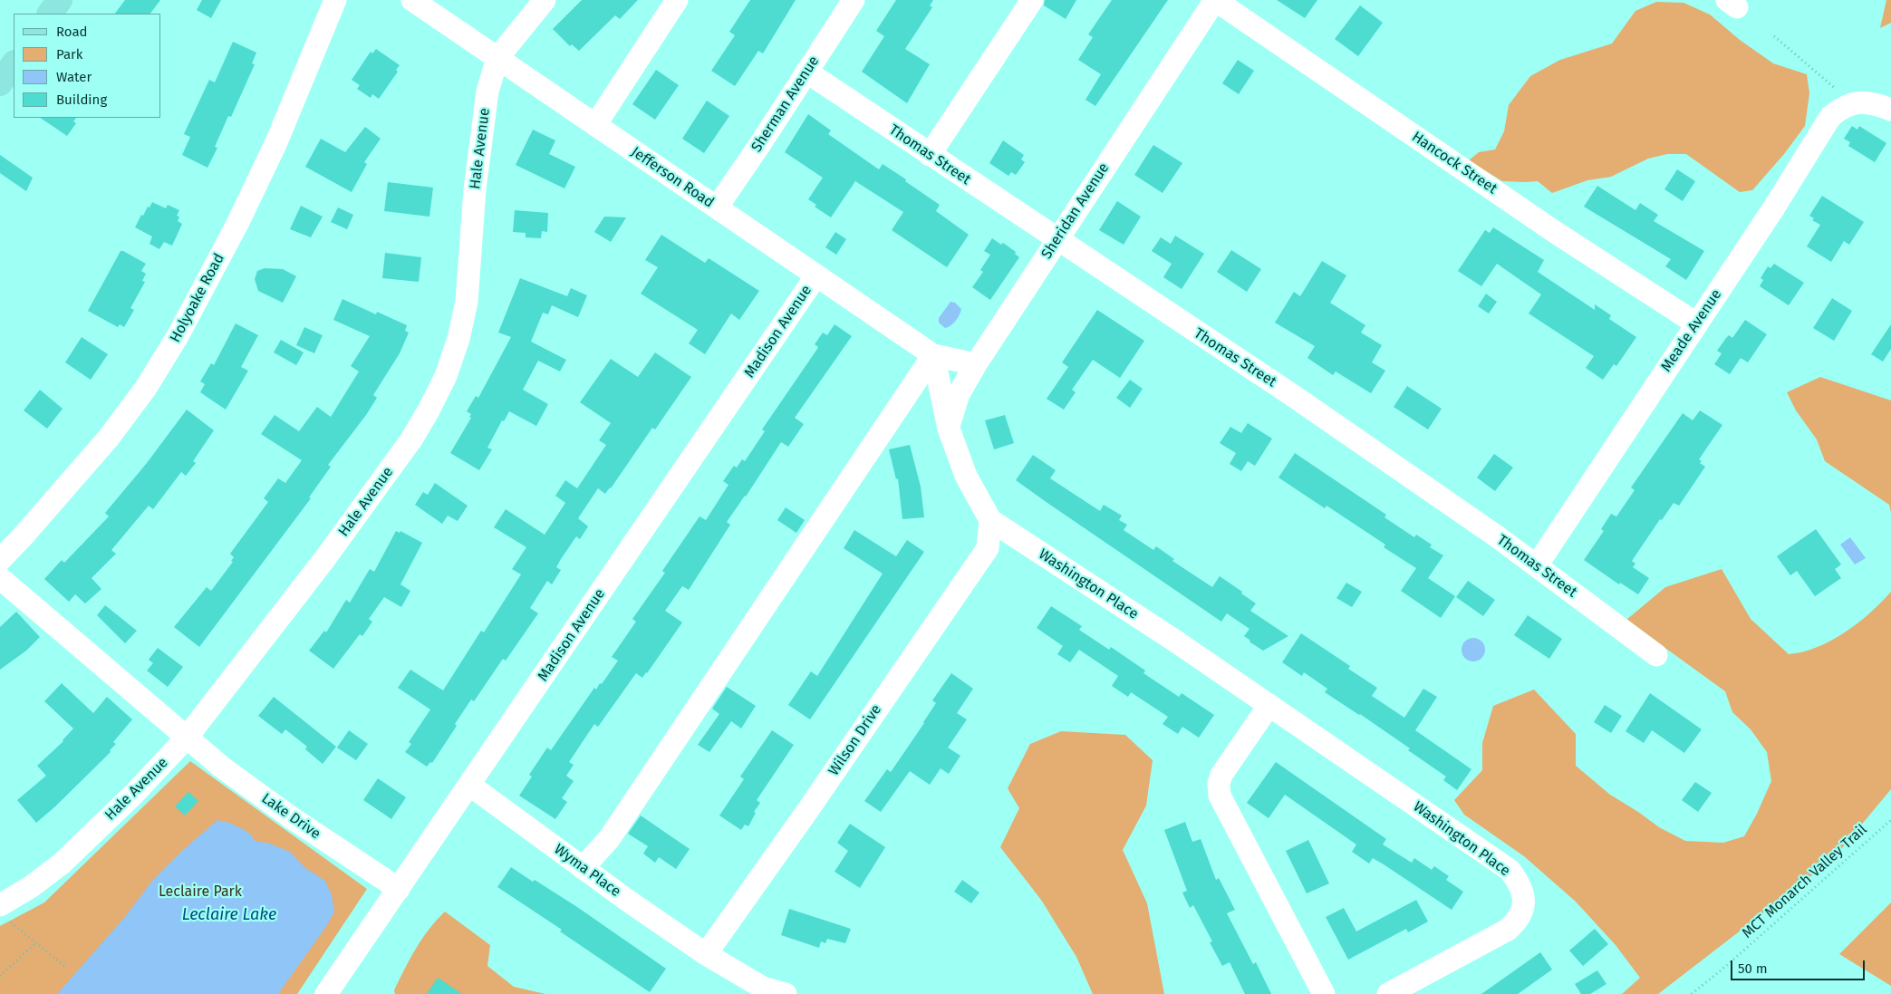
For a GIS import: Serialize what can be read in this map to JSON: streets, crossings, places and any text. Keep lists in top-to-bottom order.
{
  "streets": {
    "street": [
      "Sherman Avenue",
      "Hale Avenue",
      "Thomas Street",
      "Hancock Street",
      "Jefferson Road",
      "Sheridan Avenue",
      "Holyoake Road",
      "Meade Avenue",
      "Madison Avenue",
      "Washington Place",
      "Wilson Drive",
      "Lake Drive",
      "Wyma Place"
    ],
    "path": ["MCT Monarch Valley Trail"]
  },
  "crossings": [
    ["Sherman Avenue", "Thomas Street"],
    ["Sherman Avenue", "Jefferson Road"],
    ["Hale Avenue", "Jefferson Road"],
    ["Hale Avenue", "Lake Drive"],
    ["Thomas Street", "Sheridan Avenue"],
    ["Thomas Street", "Meade Avenue"],
    ["Hancock Street", "Sheridan Avenue"],
    ["Hancock Street", "Meade Avenue"],
    ["Jefferson Road", "Sheridan Avenue"],
    ["Jefferson Road", "Madison Avenue"],
    ["Sheridan Avenue", "Washington Place"],
    ["Madison Avenue", "Lake Drive"],
    ["Madison Avenue", "Wyma Place"],
    ["Washington Place", "Wilson Drive"],
    ["Wilson Drive", "Wyma Place"]
  ],
  "water": ["Leclaire Lake"],
  "parks": ["Leclaire Park"],
  "legend": [
    "Road",
    "Park",
    "Water",
    "Building"
  ],
  "scale_bar": "50 m"
}
